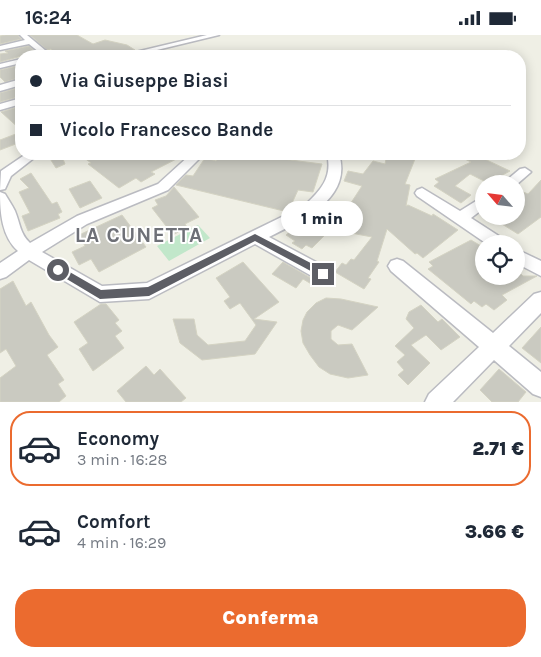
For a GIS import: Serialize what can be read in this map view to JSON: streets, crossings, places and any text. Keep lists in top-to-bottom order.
{
  "districts": ["LA CUNETTA"],
  "north": "top left",
  "page": {
    "status": "16:24",
    "banner": ["Via Giuseppe Biasi", "Vicolo Francesco Bande"],
    "bubble": "1 min",
    "list": [
      {
        "name": "Economy",
        "note": "3 min · 16:28",
        "value": "2.71 €"
      },
      {
        "name": "Comfort",
        "note": "4 min · 16:29",
        "value": "3.66 €"
      }
    ],
    "buttons": "Conferma"
  }
}
